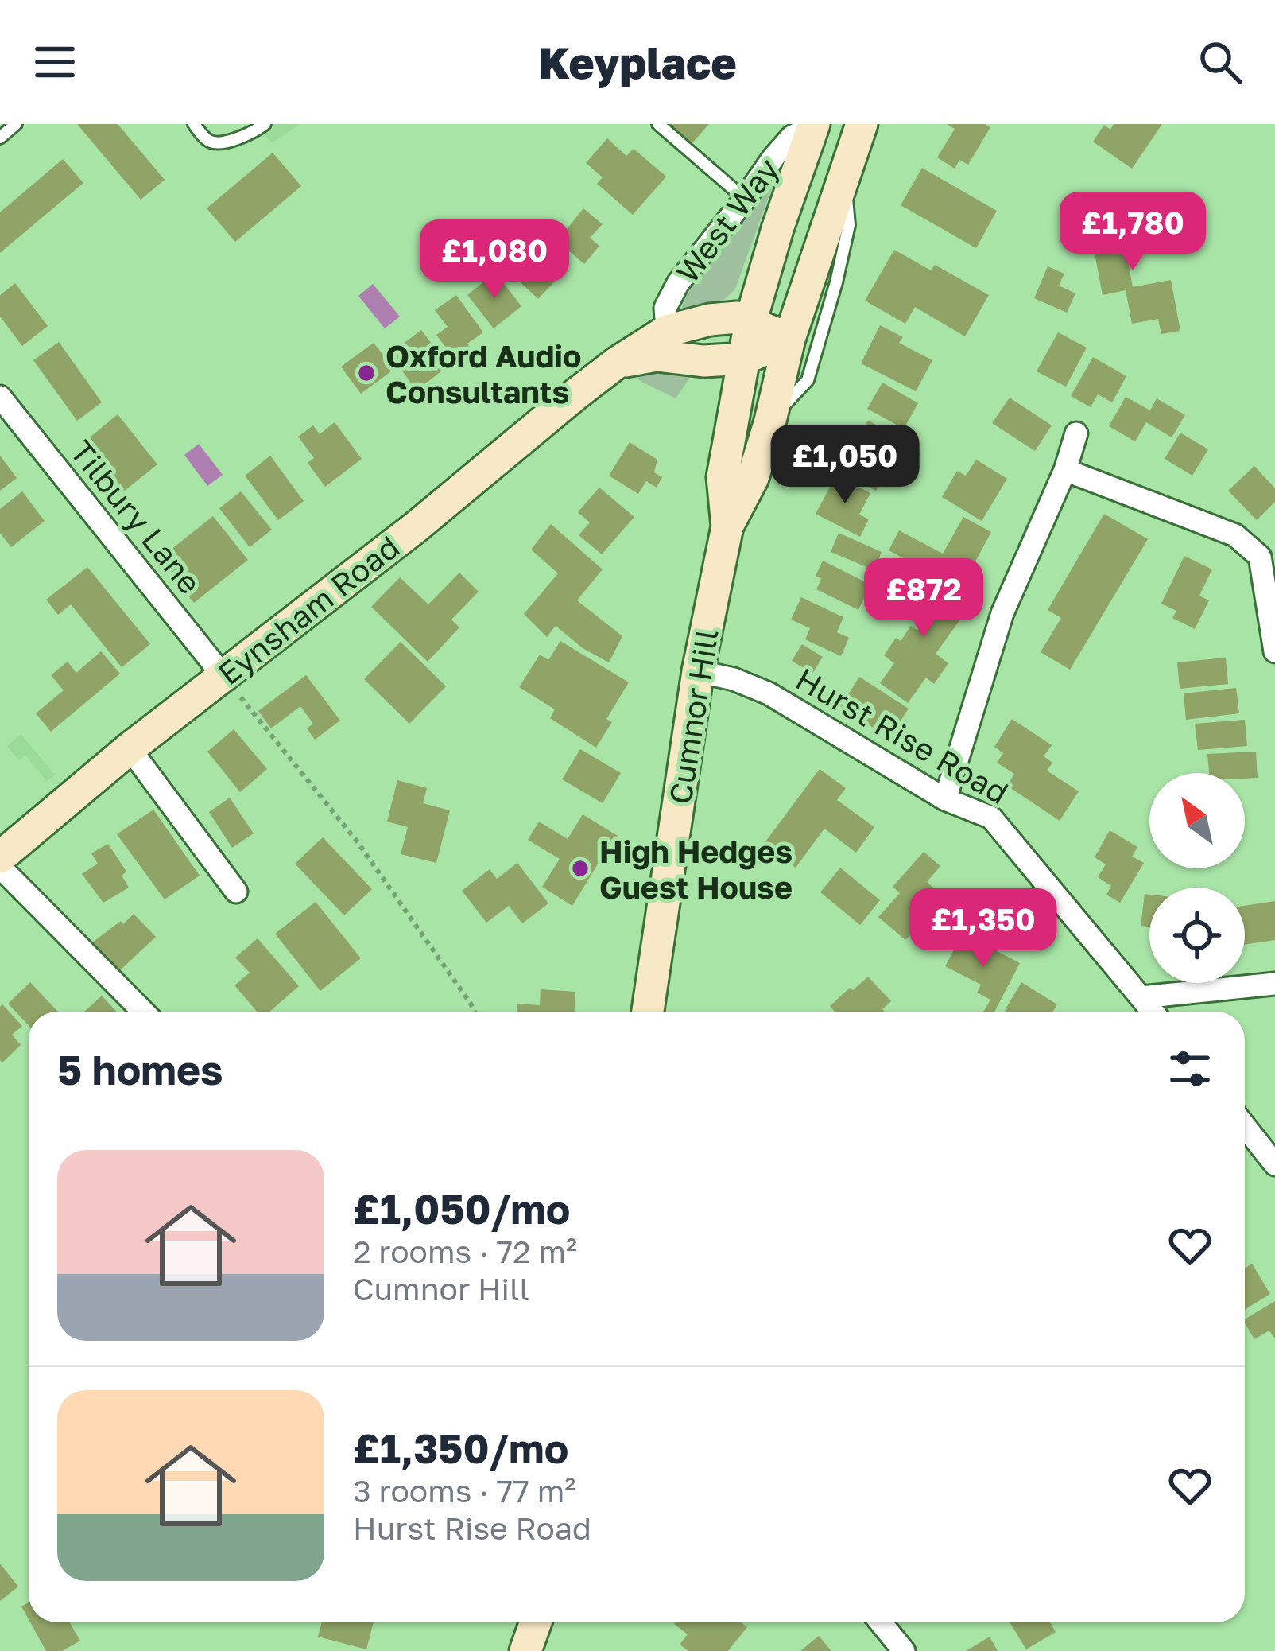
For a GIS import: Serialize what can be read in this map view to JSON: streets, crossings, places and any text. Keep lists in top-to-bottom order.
{
  "streets": {
    "main road": ["West Way", "Eynsham Road", "Cumnor Hill"],
    "street": ["Tilbury Lane", "Hurst Rise Road"]
  },
  "crossings": [
    ["West Way", "Eynsham Road"],
    ["West Way", "Cumnor Hill"],
    ["Tilbury Lane", "Eynsham Road"],
    ["Eynsham Road", "Cumnor Hill"],
    ["Cumnor Hill", "Hurst Rise Road"]
  ],
  "places": ["Oxford Audio Consultants", "High Hedges Guest House"],
  "north": "top left",
  "page": {
    "header": "Keyplace",
    "price": [
      "£1,780",
      "£1,080",
      "£1,050",
      "£872",
      "£1,350"
    ],
    "heading": "5 homes",
    "list": [
      {
        "name": "£1,050/mo",
        "note": "2 rooms · 72 m² · Cumnor Hill"
      },
      {
        "name": "£1,350/mo",
        "note": "3 rooms · 77 m² · Hurst Rise Road"
      }
    ]
  }
}
